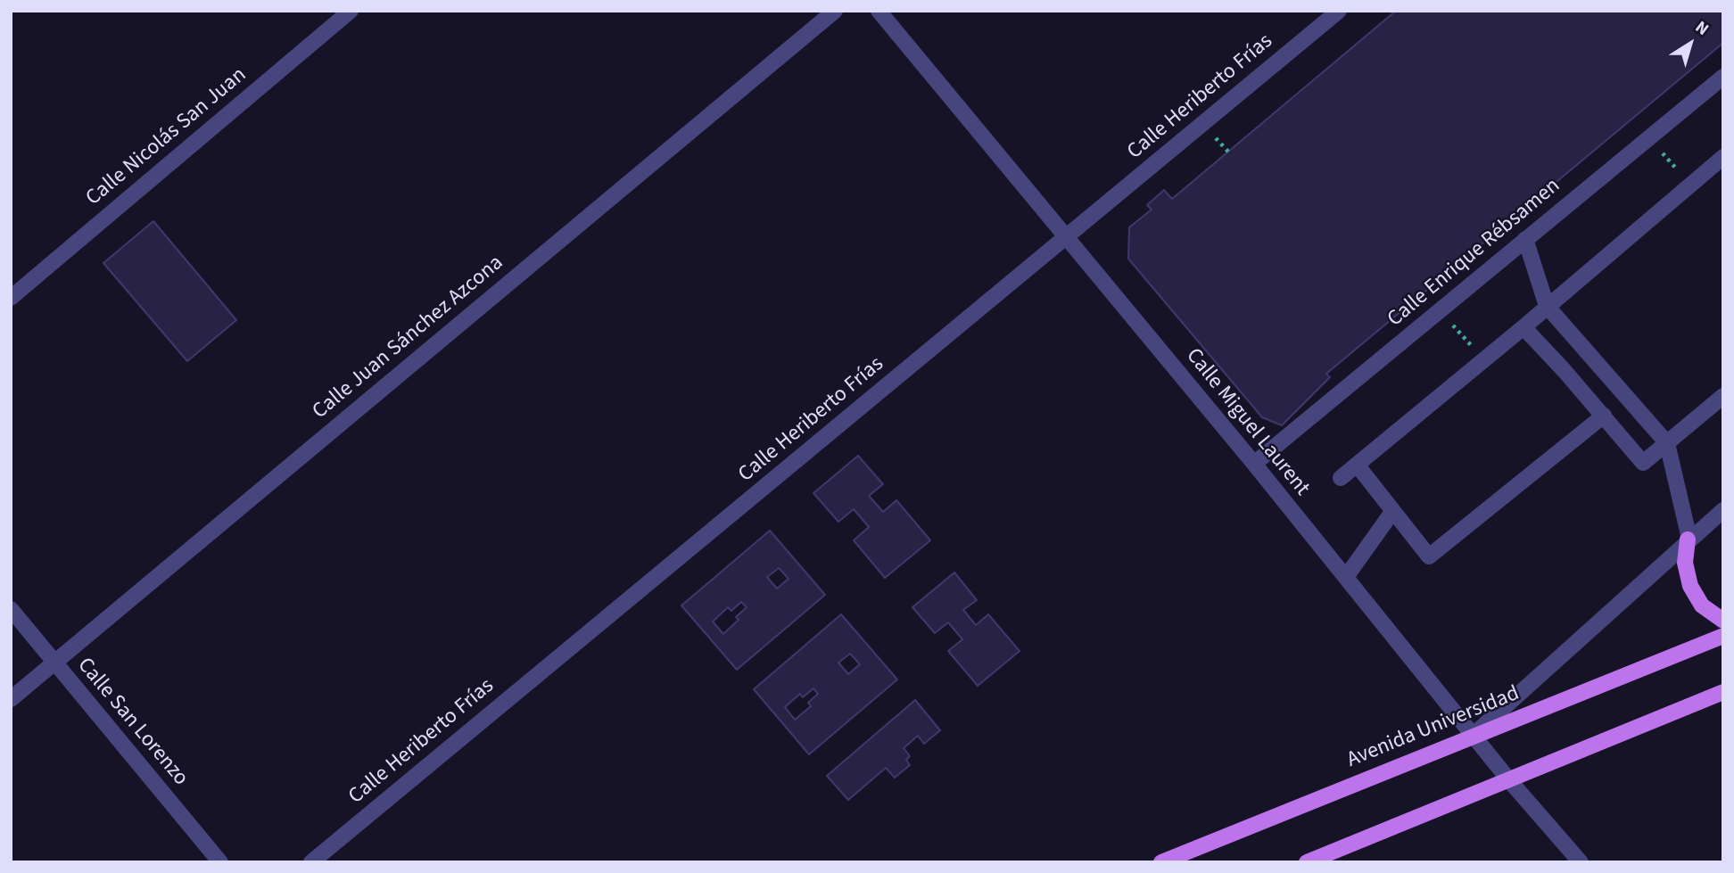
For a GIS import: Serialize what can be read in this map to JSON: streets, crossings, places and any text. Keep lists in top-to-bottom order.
{
  "streets": {
    "main road": ["Avenida Universidad"],
    "street": [
      "Calle Heriberto Frías",
      "Calle Nicolás San Juan",
      "Calle Enrique Rébsamen",
      "Calle Juan Sánchez Azcona",
      "Calle Miguel Laurent",
      "Calle San Lorenzo"
    ]
  },
  "crossings": [
    ["Calle Heriberto Frías", "Calle Miguel Laurent"],
    ["Calle Enrique Rébsamen", "Calle Miguel Laurent"],
    ["Calle Juan Sánchez Azcona", "Calle San Lorenzo"],
    ["Calle Miguel Laurent", "Avenida Universidad"]
  ],
  "north": "top right"
}
